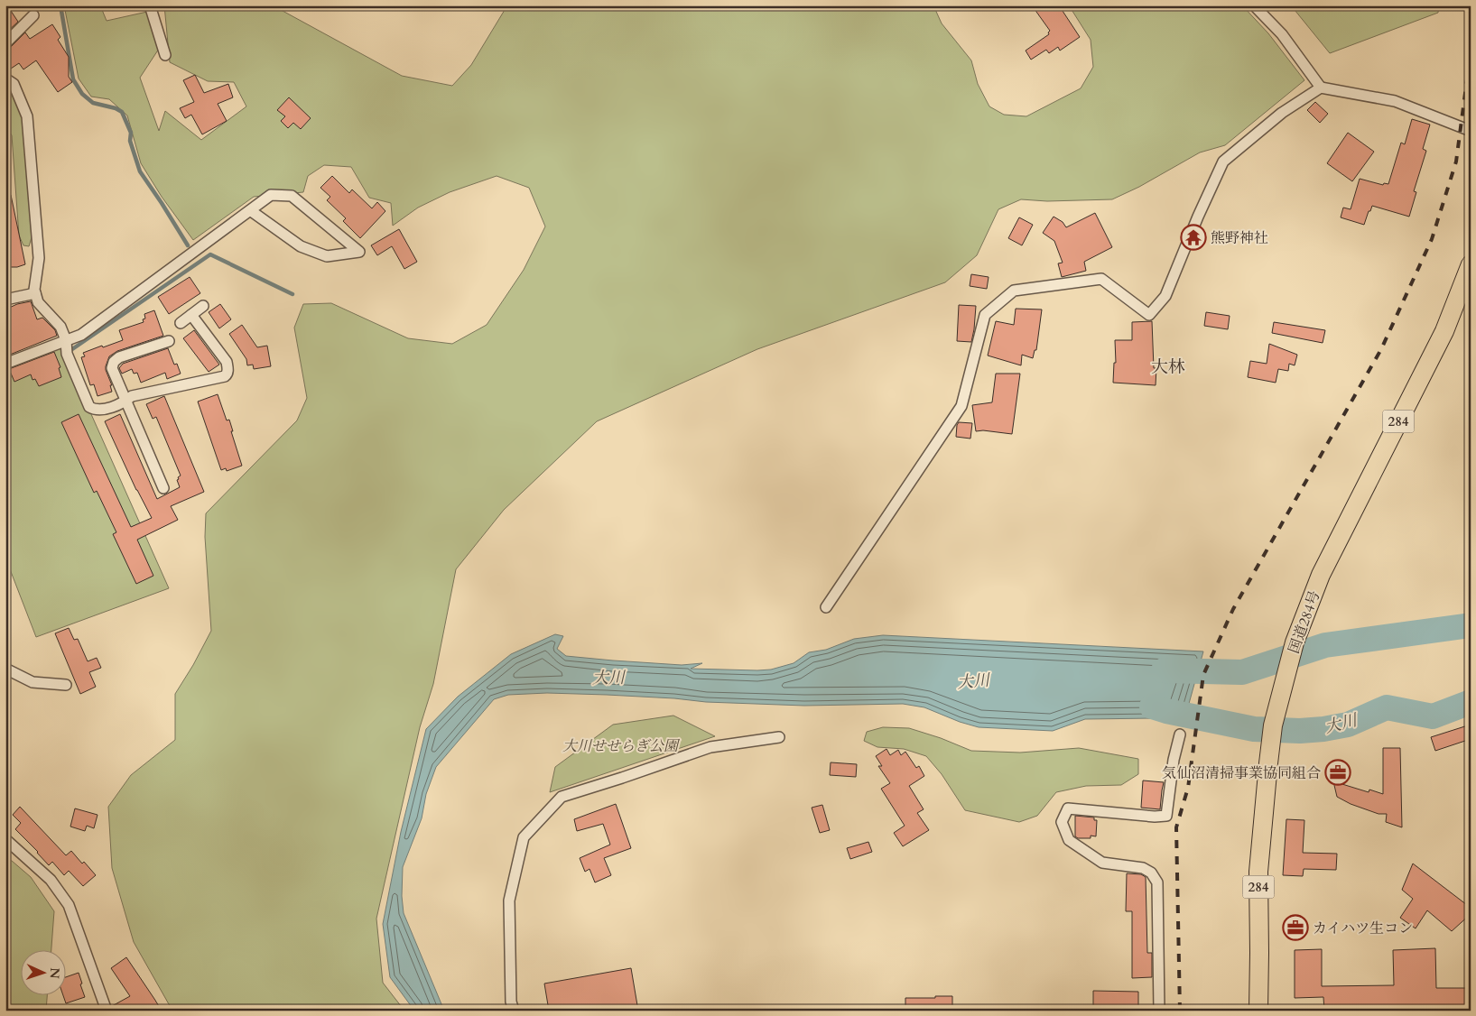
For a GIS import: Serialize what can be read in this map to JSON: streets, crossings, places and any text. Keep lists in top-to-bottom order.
{
  "streets": {
    "highway": ["284", "国道284号"]
  },
  "districts": ["大林"],
  "water": ["大川"],
  "parks": ["大川せせらぎ公園"],
  "places": {
    "temple": ["熊野神社"],
    "office": ["気仙沼清掃事業協同組合", "カイハツ生コン"]
  },
  "north": "right"
}
